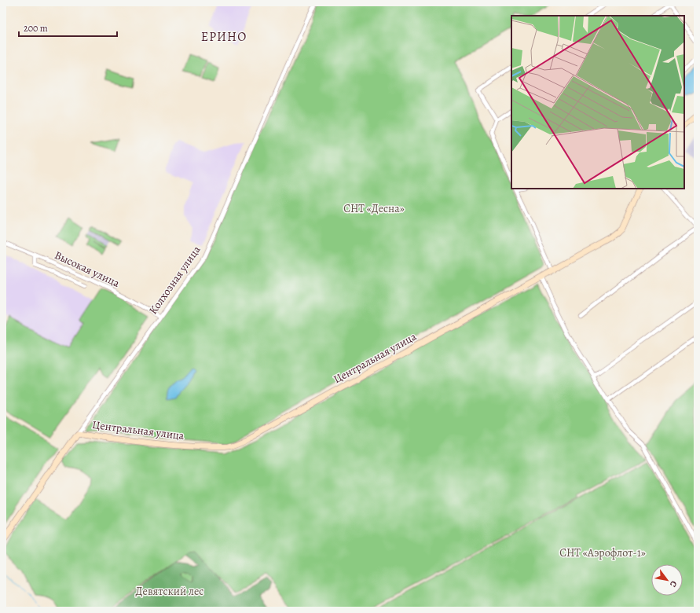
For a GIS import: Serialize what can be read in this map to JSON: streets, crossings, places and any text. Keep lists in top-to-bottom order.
{
  "streets": {
    "street": ["Высокая улица", "Колхозная улица", "Центральная улица"]
  },
  "crossings": [
    ["Высокая улица", "Колхозная улица"],
    ["Колхозная улица", "Центральная улица"]
  ],
  "districts": ["ЕРИНО"],
  "parks": ["СНТ «Десна»", "СНТ «Аэрофлот-1»", "Девятский лес"],
  "scale_bar": "200 m",
  "north": "bottom right"
}
